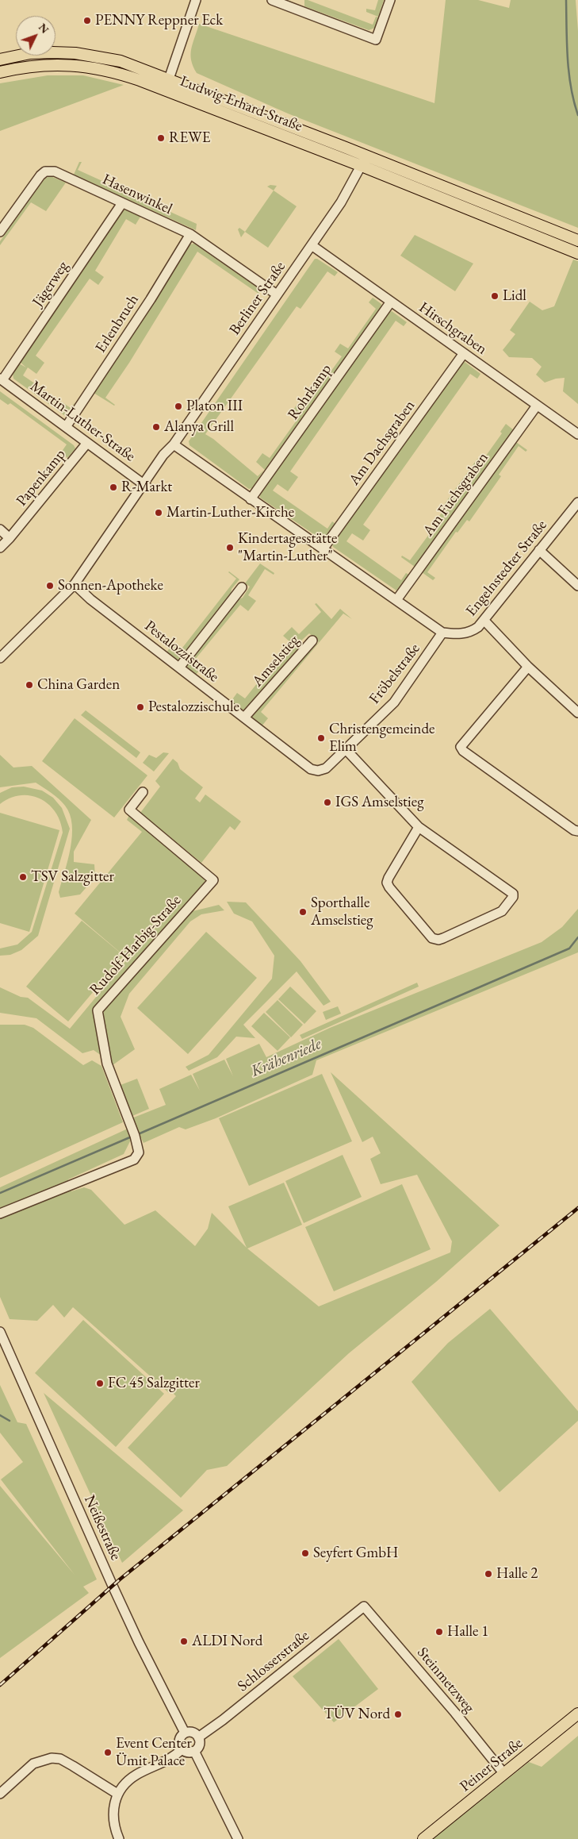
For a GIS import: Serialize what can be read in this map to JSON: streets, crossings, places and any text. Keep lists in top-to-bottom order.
{
  "streets": {
    "main road": ["Ludwig-Erhard-Straße", "Peiner Straße"],
    "street": [
      "Hasenwinkel",
      "Jägerweg",
      "Berliner Straße",
      "Erlenbruch",
      "Hirschgraben",
      "Rohrkamp",
      "Martin-Luther-Straße",
      "Am Dachsgraben",
      "Papenkamp",
      "Am Fuchsgraben",
      "Engelnstedter Straße",
      "Pestalozzistraße",
      "Amselstieg",
      "Fröbelstraße",
      "Rudolf-Harbig-Straße",
      "Neißestraße",
      "Schlosserstraße",
      "Steinmetzweg"
    ]
  },
  "crossings": [
    ["Ludwig-Erhard-Straße", "Berliner Straße"],
    ["Hasenwinkel", "Jägerweg"],
    ["Hasenwinkel", "Berliner Straße"],
    ["Hasenwinkel", "Erlenbruch"],
    ["Jägerweg", "Martin-Luther-Straße"],
    ["Berliner Straße", "Hirschgraben"],
    ["Berliner Straße", "Martin-Luther-Straße"],
    ["Berliner Straße", "Pestalozzistraße"],
    ["Erlenbruch", "Martin-Luther-Straße"],
    ["Hirschgraben", "Rohrkamp"],
    ["Hirschgraben", "Am Dachsgraben"],
    ["Hirschgraben", "Am Fuchsgraben"],
    ["Martin-Luther-Straße", "Papenkamp"],
    ["Engelnstedter Straße", "Fröbelstraße"],
    ["Pestalozzistraße", "Amselstieg"],
    ["Pestalozzistraße", "Fröbelstraße"],
    ["Neißestraße", "Schlosserstraße"],
    ["Schlosserstraße", "Steinmetzweg"],
    ["Steinmetzweg", "Peiner Straße"]
  ],
  "water": ["Krähenriede"],
  "places": [
    "PENNY Reppner Eck",
    "REWE",
    "Lidl",
    "Platon III",
    "Alanya Grill",
    "R-Markt",
    "Martin-Luther-Kirche",
    "Kindertagesstätte \"Martin-Luther\"",
    "Sonnen-Apotheke",
    "China Garden",
    "Pestalozzischule",
    "Christengemeinde Elim",
    "IGS Amselstieg",
    "TSV Salzgitter",
    "Sporthalle Amselstieg",
    "FC 45 Salzgitter",
    "Seyfert GmbH",
    "Halle 2",
    "Halle 1",
    "ALDI Nord",
    "TÜV Nord",
    "Event Center Ümit Palace"
  ],
  "north": "top right"
}
